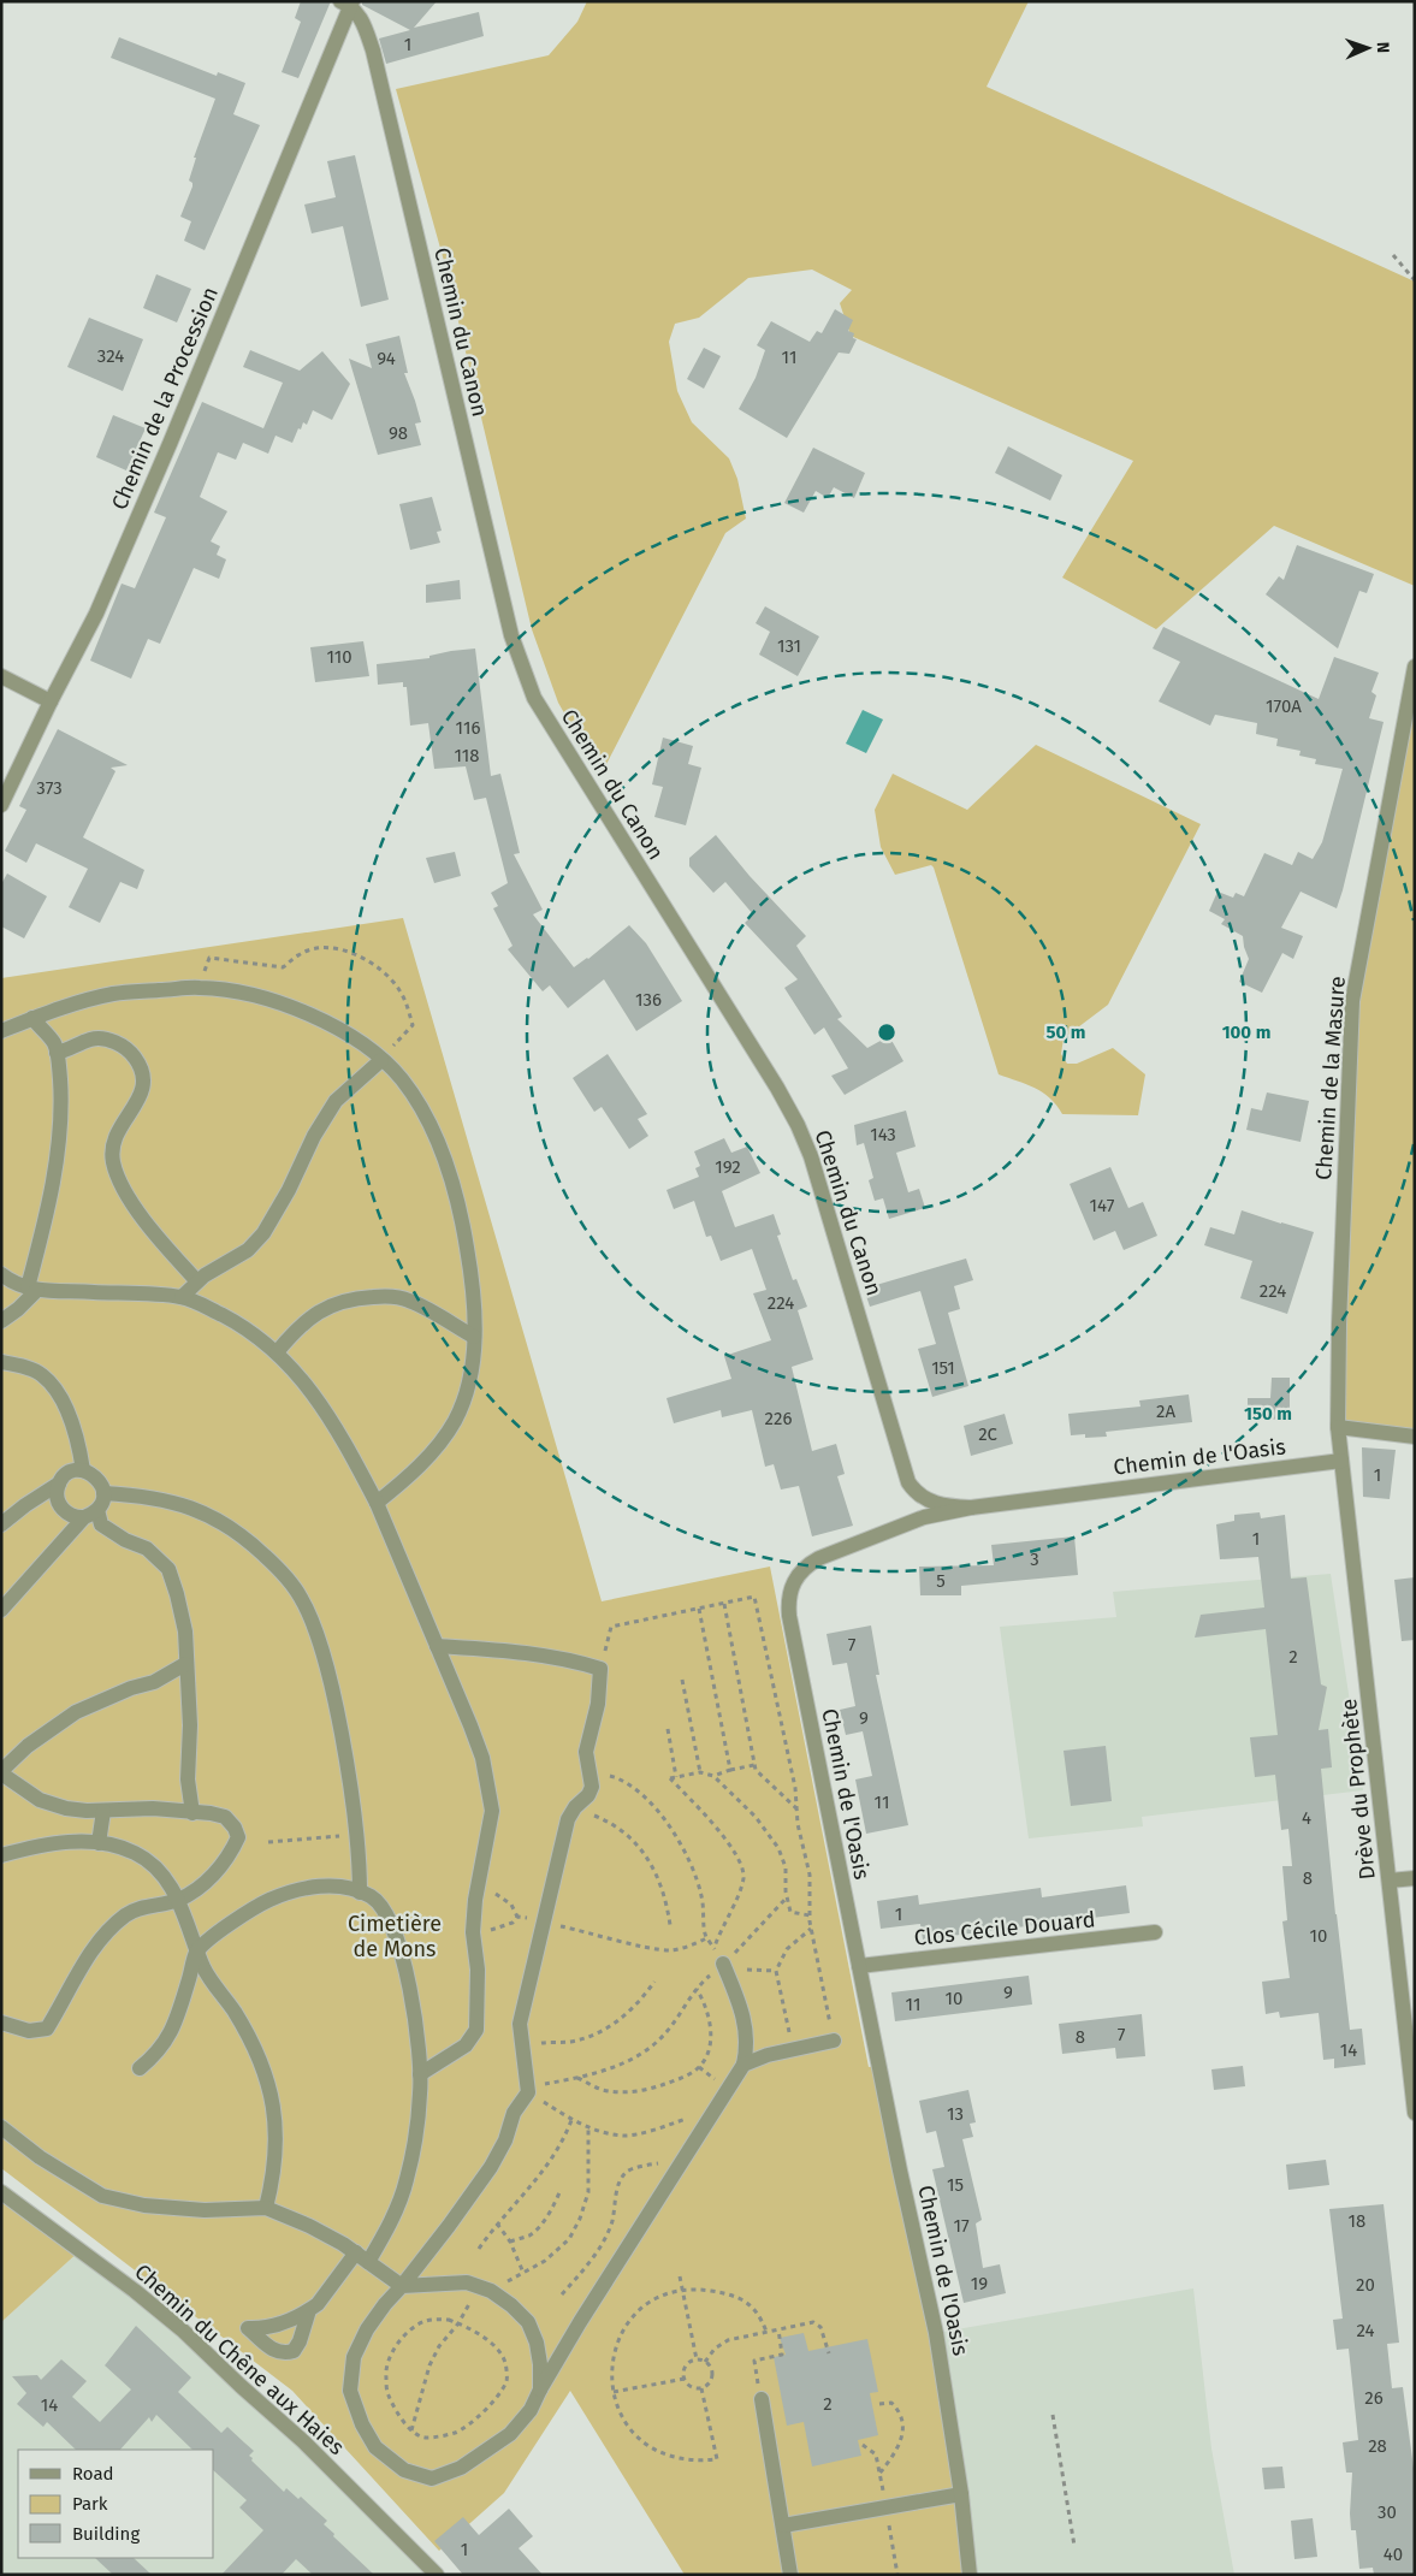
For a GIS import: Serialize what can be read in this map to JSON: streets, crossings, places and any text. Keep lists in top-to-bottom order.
{
  "streets": {
    "street": [
      "Chemin du Canon",
      "Chemin de la Procession",
      "Chemin de la Masure",
      "Chemin de l'Oasis",
      "Drève du Prophète",
      "Clos Cécile Douard",
      "Chemin du Chêne aux Haies"
    ]
  },
  "crossings": [
    ["Chemin du Canon", "Chemin de la Procession"],
    ["Chemin du Canon", "Chemin de l'Oasis"],
    ["Chemin de la Masure", "Chemin de l'Oasis"],
    ["Chemin de la Masure", "Drève du Prophète"],
    ["Chemin de l'Oasis", "Drève du Prophète"],
    ["Chemin de l'Oasis", "Clos Cécile Douard"]
  ],
  "parks": ["Cimetière de Mons"],
  "house_numbers": [
    "1",
    "324",
    "11",
    "94",
    "98",
    "131",
    "110",
    "170A",
    "116",
    "118",
    "373",
    "136",
    "143",
    "192",
    "147",
    "224",
    "224",
    "151",
    "2A",
    "226",
    "2C",
    "1",
    "1",
    "3",
    "5",
    "7",
    "2",
    "9",
    "11",
    "4",
    "8",
    "1",
    "10",
    "9",
    "10",
    "11",
    "7",
    "8",
    "14",
    "13",
    "15",
    "18",
    "17",
    "19",
    "20",
    "24",
    "26",
    "2",
    "14",
    "28",
    "30",
    "1",
    "40"
  ],
  "legend": ["Road", "Park", "Building"],
  "north": "right",
  "rings": ["50 m", "100 m", "150 m"]
}
